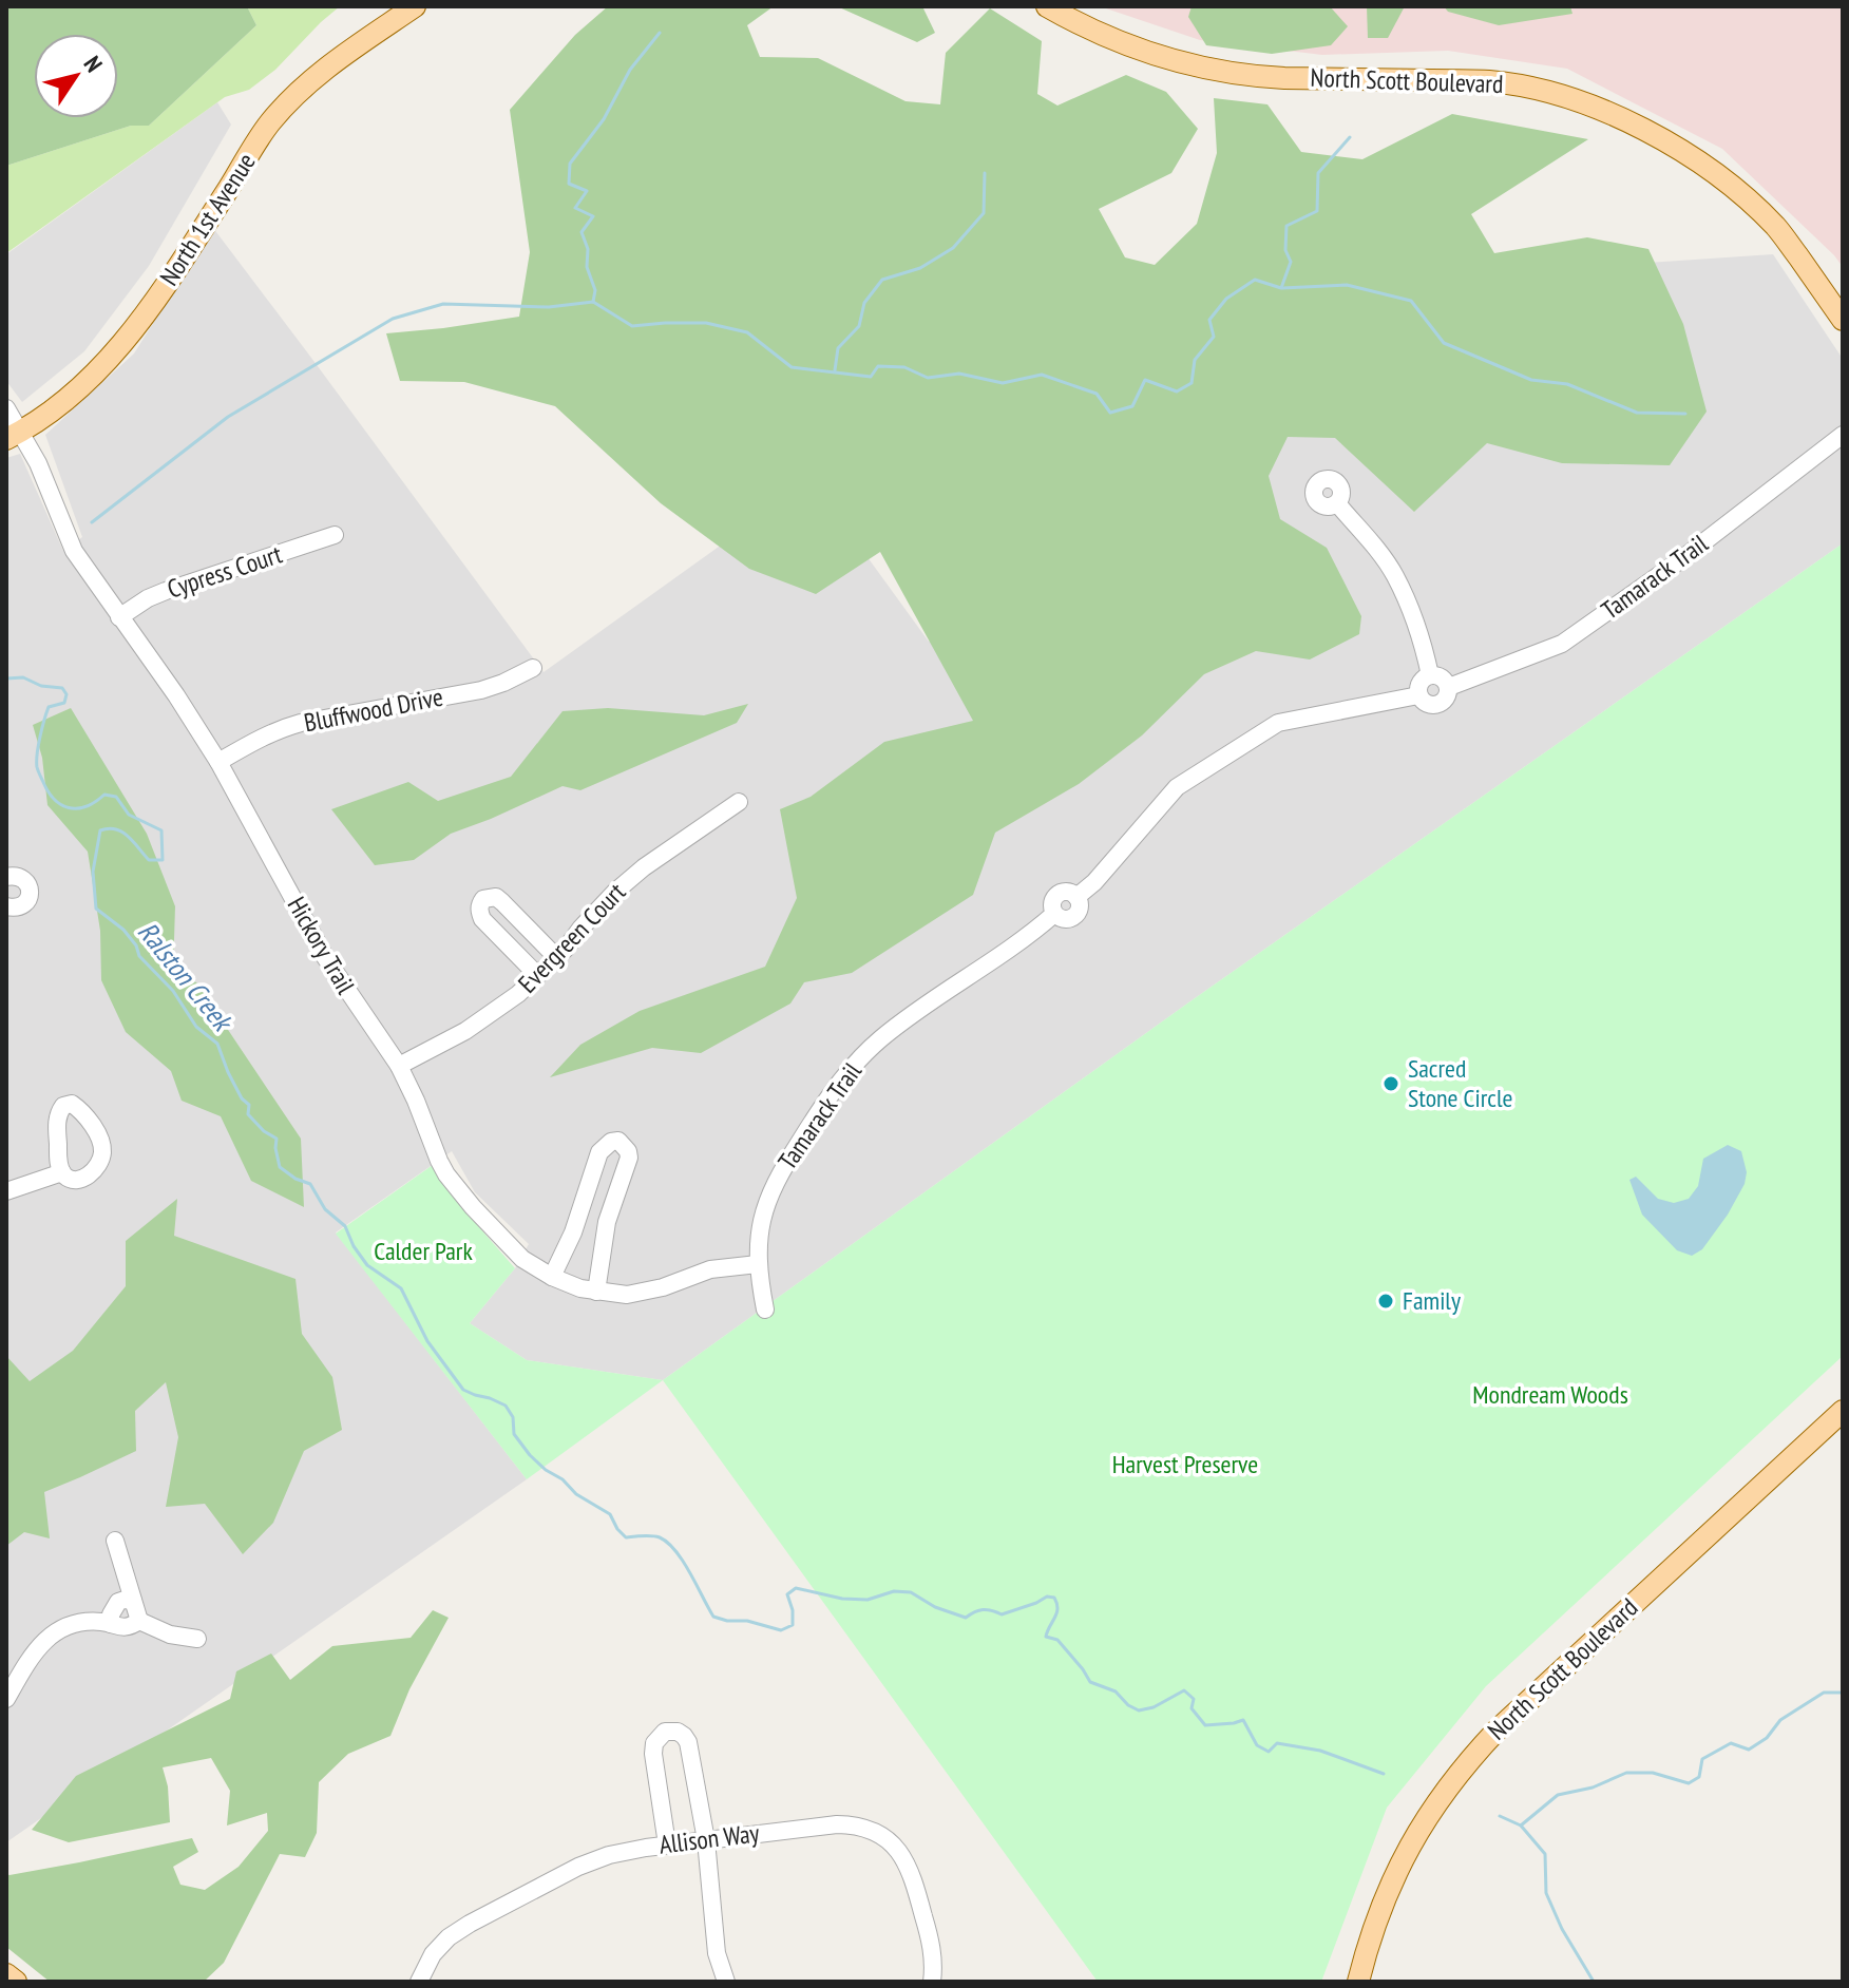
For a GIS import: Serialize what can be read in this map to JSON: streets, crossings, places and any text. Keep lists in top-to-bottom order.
{
  "streets": {
    "main road": ["North Scott Boulevard", "North 1st Avenue"],
    "street": [
      "Cypress Court",
      "Tamarack Trail",
      "Bluffwood Drive",
      "Evergreen Court",
      "Hickory Trail",
      "Allison Way"
    ]
  },
  "crossings": [
    ["North 1st Avenue", "Hickory Trail"],
    ["Cypress Court", "Hickory Trail"],
    ["Tamarack Trail", "Hickory Trail"],
    ["Bluffwood Drive", "Hickory Trail"],
    ["Evergreen Court", "Hickory Trail"]
  ],
  "water": ["Ralston Creek"],
  "parks": ["Calder Park", "Mondream Woods", "Harvest Preserve"],
  "places": ["Sacred Stone Circle", "Family"],
  "north": "top right"
}
